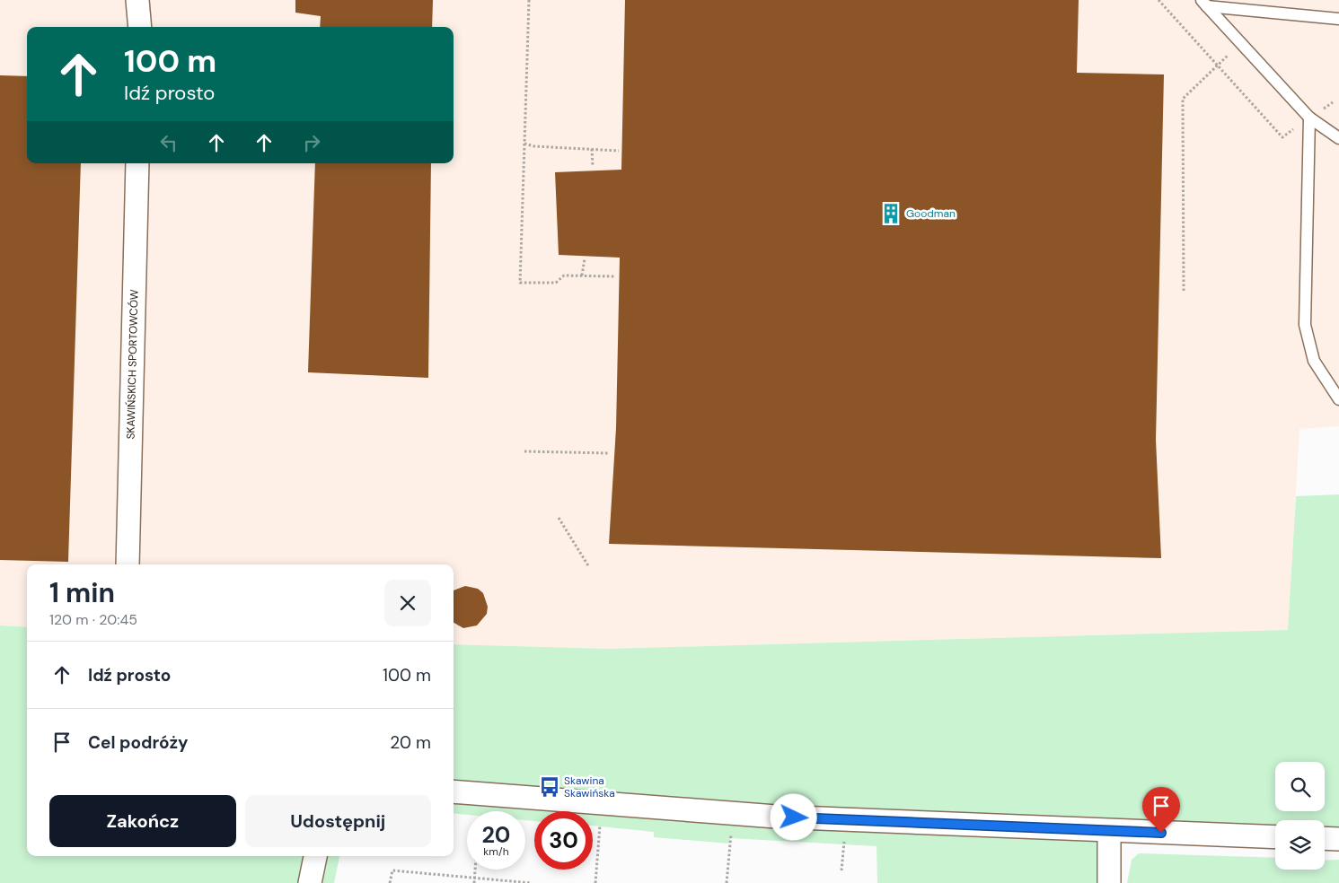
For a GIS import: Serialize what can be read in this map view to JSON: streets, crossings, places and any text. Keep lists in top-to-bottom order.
{
  "streets": {
    "street": ["SKAWIŃSKICH SPORTOWCÓW"]
  },
  "places": {
    "building": ["Goodman"],
    "bus stop": ["Skawina Skawińska"]
  },
  "page": {
    "turn": ["100 m", "Idź prosto"],
    "heading": ["1 min", "120 m · 20:45"],
    "list": [
      {
        "name": "Idź prosto",
        "value": "100 m"
      },
      {
        "name": "Cel podróży",
        "value": "20 m"
      }
    ],
    "buttons": ["Zakończ", "Udostępnij"],
    "speed": "20 km/h",
    "limit": "30"
  }
}
